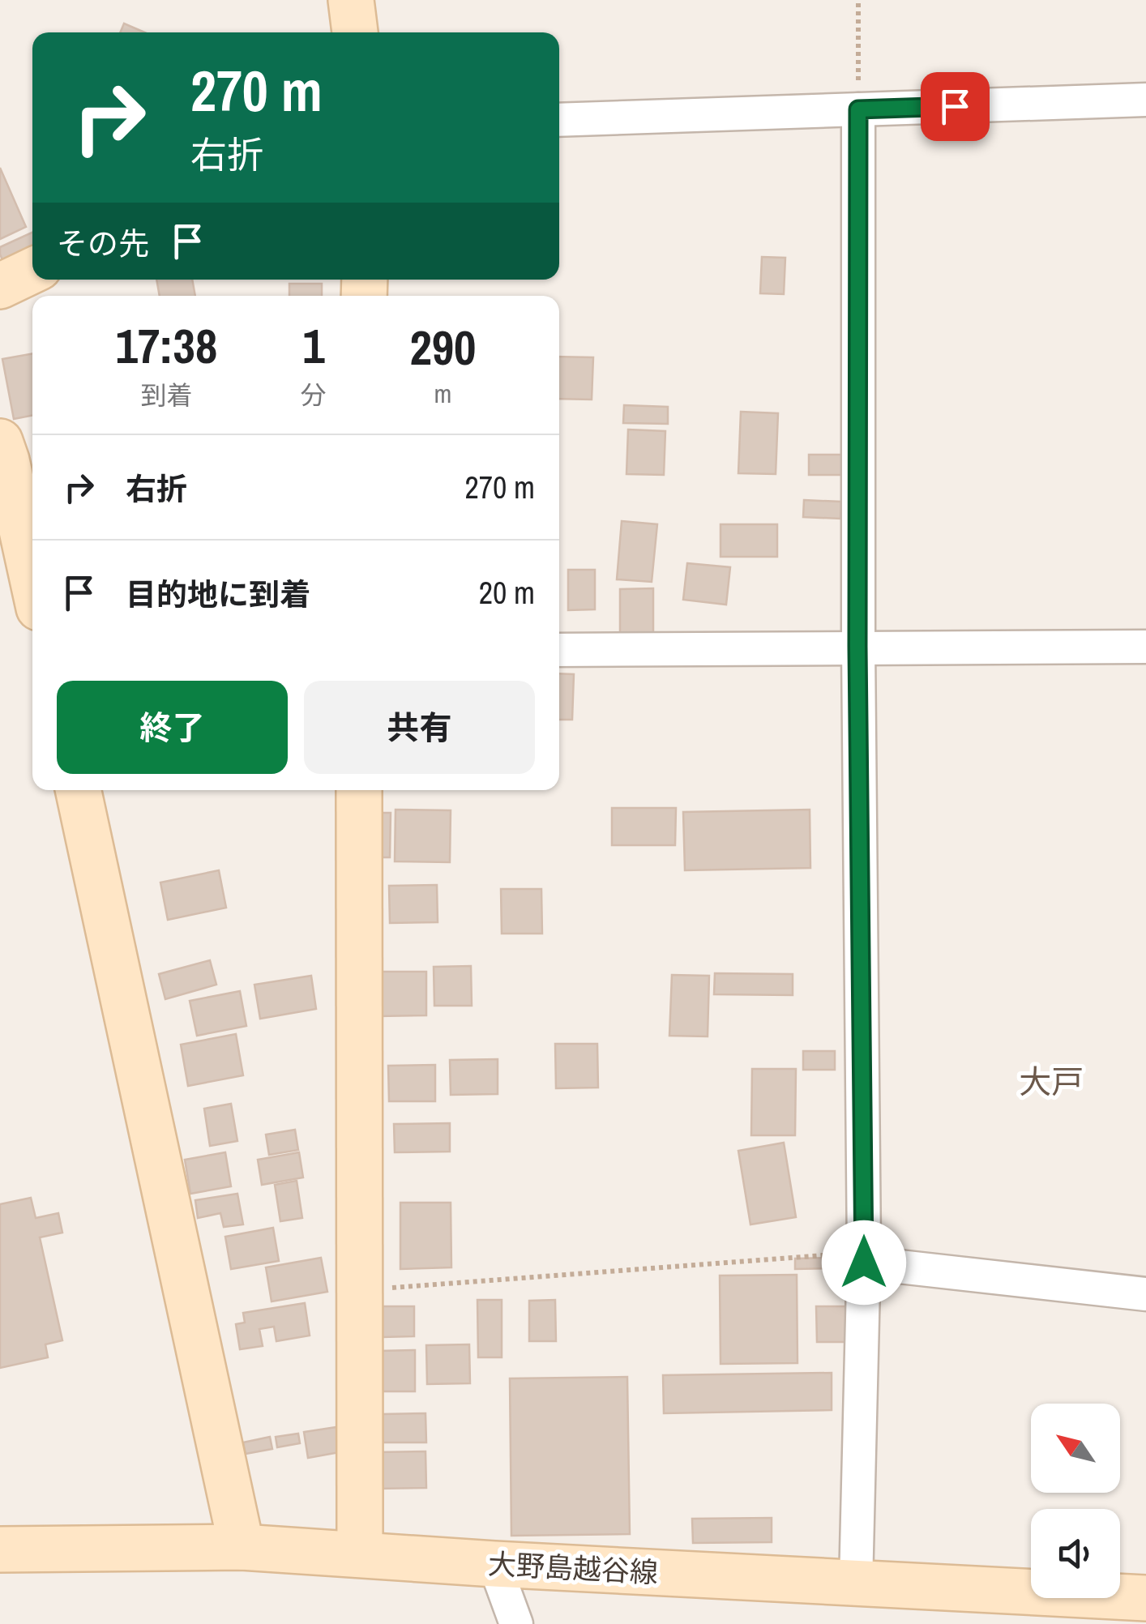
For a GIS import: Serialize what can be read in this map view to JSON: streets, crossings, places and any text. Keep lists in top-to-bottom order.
{
  "streets": {
    "street": ["大野島越谷線"]
  },
  "districts": ["大戸"],
  "north": "top left",
  "page": {
    "turn": ["270 m", "右折"],
    "then": "その先",
    "eta": [
      "17:38",
      "到着",
      "1",
      "分",
      "290",
      "m"
    ],
    "list": [
      {
        "name": "右折",
        "value": "270 m"
      },
      {
        "name": "目的地に到着",
        "value": "20 m"
      }
    ],
    "buttons": ["終了", "共有"]
  }
}
